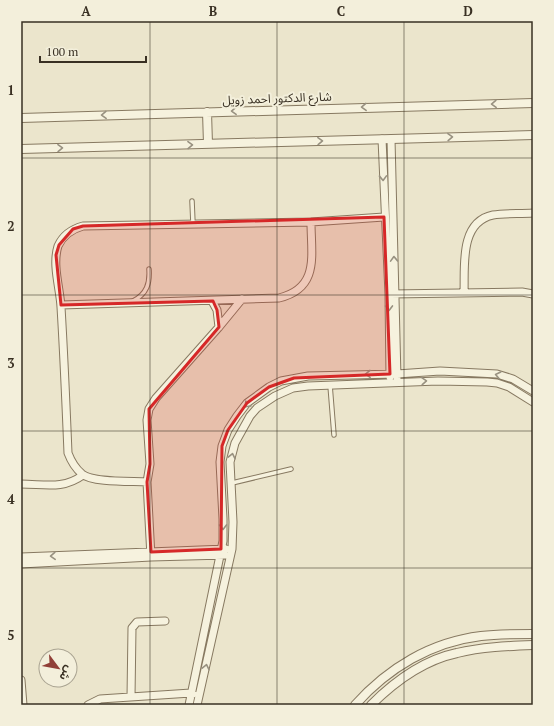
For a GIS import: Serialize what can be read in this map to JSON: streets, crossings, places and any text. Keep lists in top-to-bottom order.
{
  "streets": {
    "street": ["شارع الدكتور احمد زويل"]
  },
  "scale_bar": "100 m",
  "north": "bottom right",
  "grid": {
    "columns": [
      "A",
      "B",
      "C",
      "D"
    ],
    "rows": [
      "1",
      "2",
      "3",
      "4",
      "5"
    ]
  }
}
